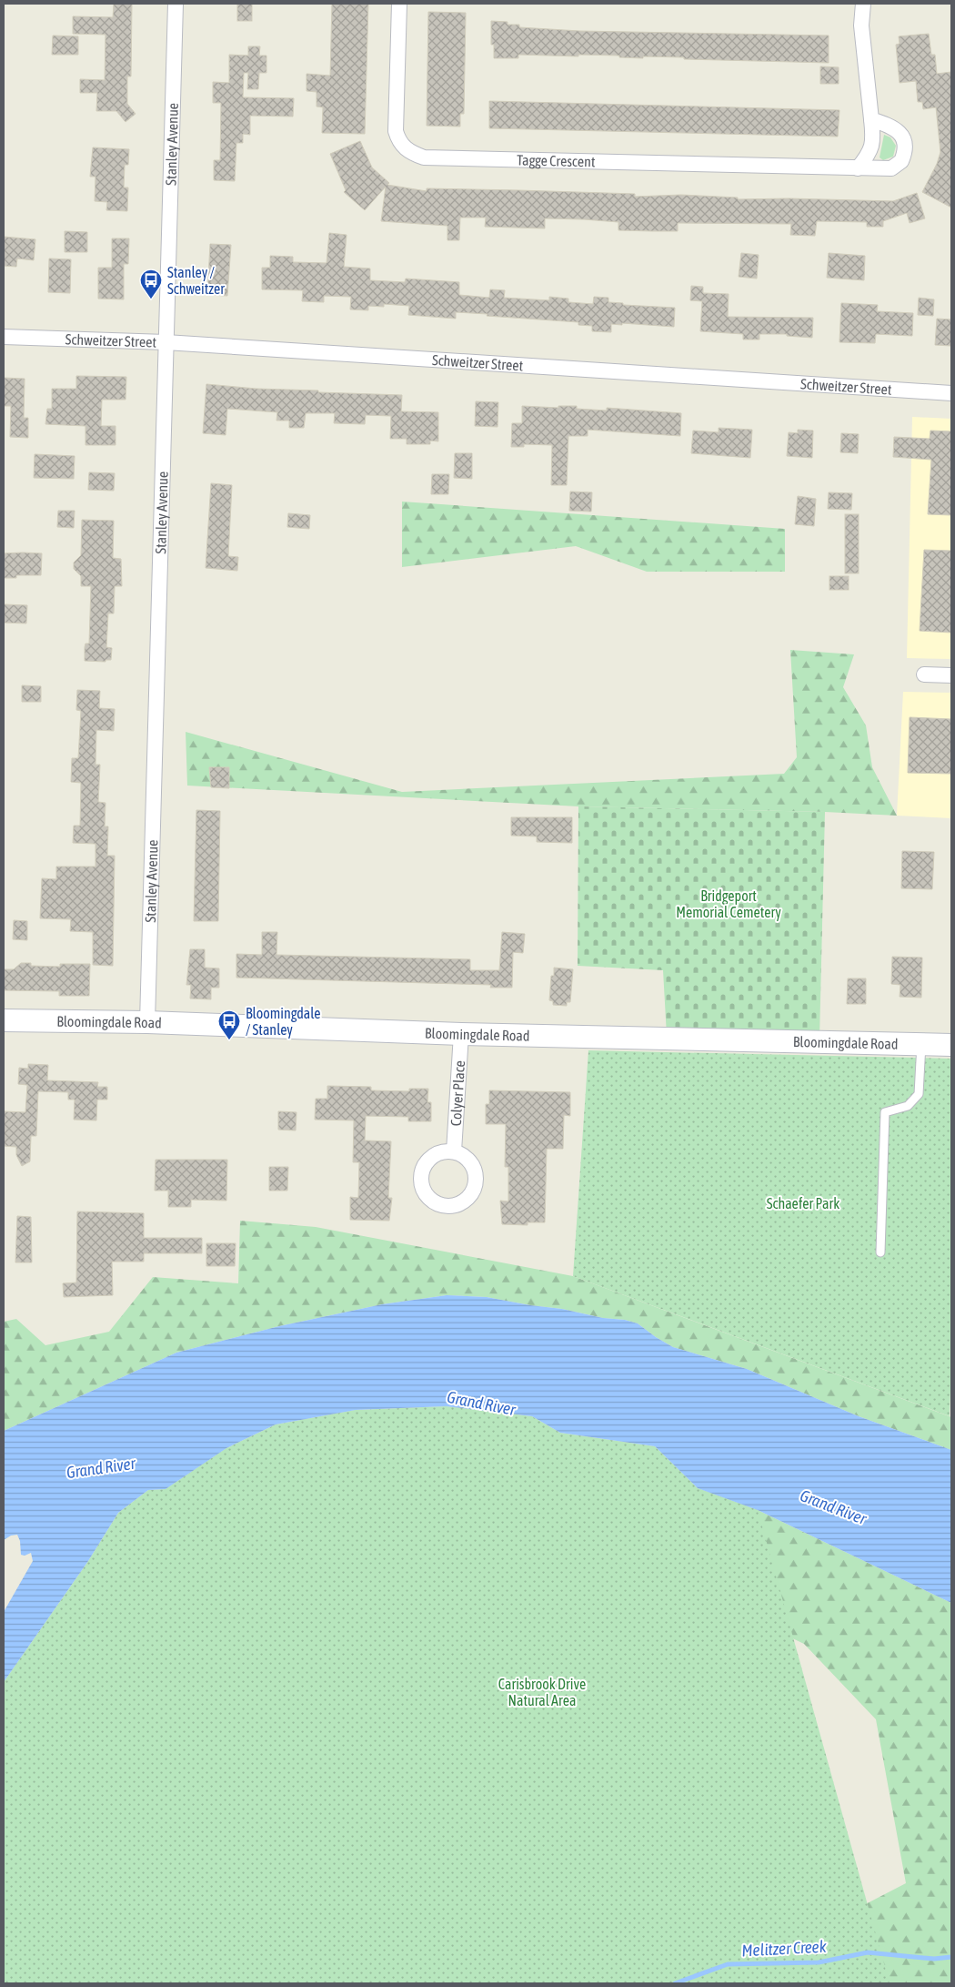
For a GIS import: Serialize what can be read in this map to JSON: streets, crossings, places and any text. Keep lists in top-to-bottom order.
{
  "streets": {
    "main road": ["Bloomingdale Road"],
    "street": [
      "Stanley Avenue",
      "Tagge Crescent",
      "Schweitzer Street",
      "Colyer Place"
    ]
  },
  "crossings": [
    ["Stanley Avenue", "Schweitzer Street"],
    ["Stanley Avenue", "Bloomingdale Road"],
    ["Bloomingdale Road", "Colyer Place"]
  ],
  "water": ["Grand River", "Melitzer Creek"],
  "parks": ["Bridgeport Memorial Cemetery", "Schaefer Park", "Carisbrook Drive Natural Area"],
  "places": {
    "bus stop": ["Stanley / Schweitzer", "Bloomingdale / Stanley"]
  }
}
